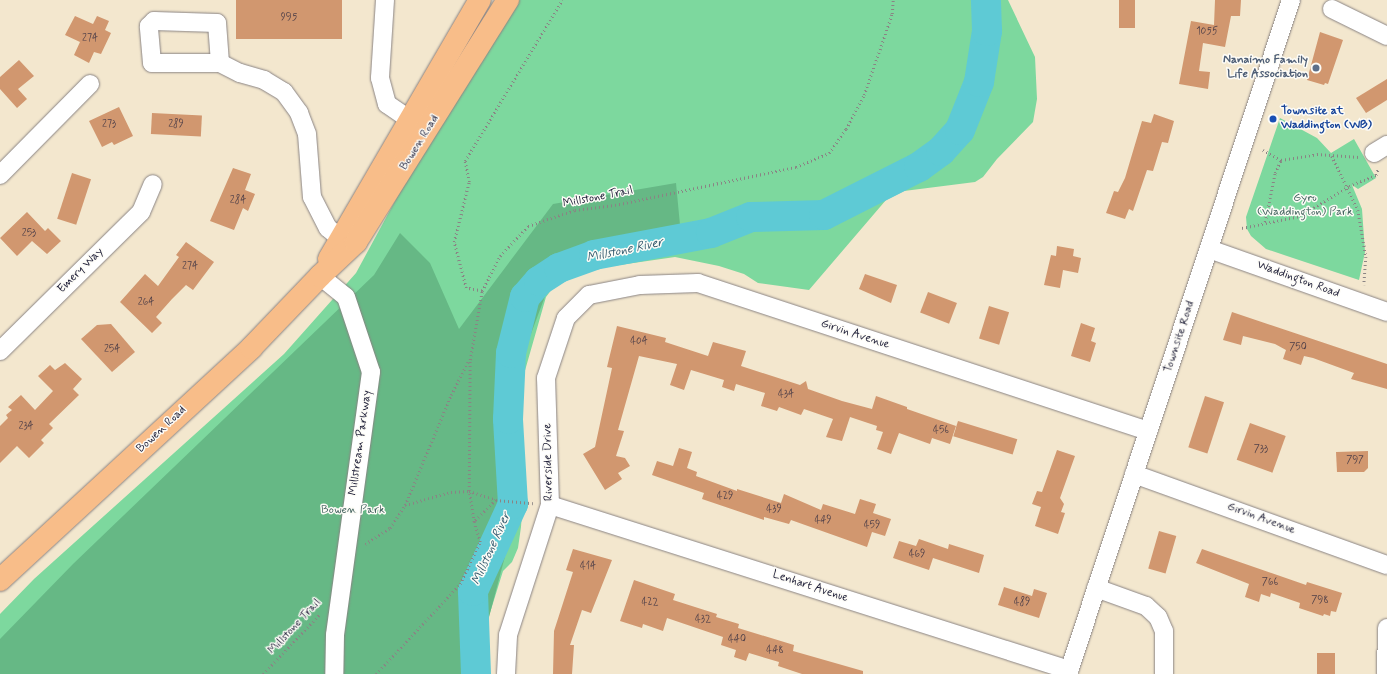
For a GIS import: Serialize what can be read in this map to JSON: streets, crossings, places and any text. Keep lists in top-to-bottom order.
{
  "streets": {
    "main road": ["Bowen Road"],
    "street": [
      "Emery Way",
      "Waddington Road",
      "Girvin Avenue",
      "Townsite Road",
      "Millstream Parkway",
      "Riverside Drive",
      "Lenhart Avenue"
    ],
    "path": ["Millstone Trail"]
  },
  "crossings": [
    ["Bowen Road", "Millstream Parkway"],
    ["Millstone Trail", "Millstream Parkway"],
    ["Waddington Road", "Townsite Road"],
    ["Girvin Avenue", "Townsite Road"],
    ["Girvin Avenue", "Riverside Drive"],
    ["Townsite Road", "Lenhart Avenue"],
    ["Riverside Drive", "Lenhart Avenue"]
  ],
  "water": ["Millstone River"],
  "parks": ["Gyro (Waddington) Park", "Bowen Park"],
  "places": ["Nanaimo Family Life Association", "Townsite at Waddington (WB)"],
  "house_numbers": [
    "995",
    "1055",
    "274",
    "273",
    "289",
    "284",
    "253",
    "274",
    "264",
    "404",
    "750",
    "254",
    "434",
    "234",
    "456",
    "733",
    "797",
    "429",
    "439",
    "449",
    "459",
    "469",
    "414",
    "766",
    "798",
    "422",
    "489",
    "432",
    "440",
    "448"
  ]
}
